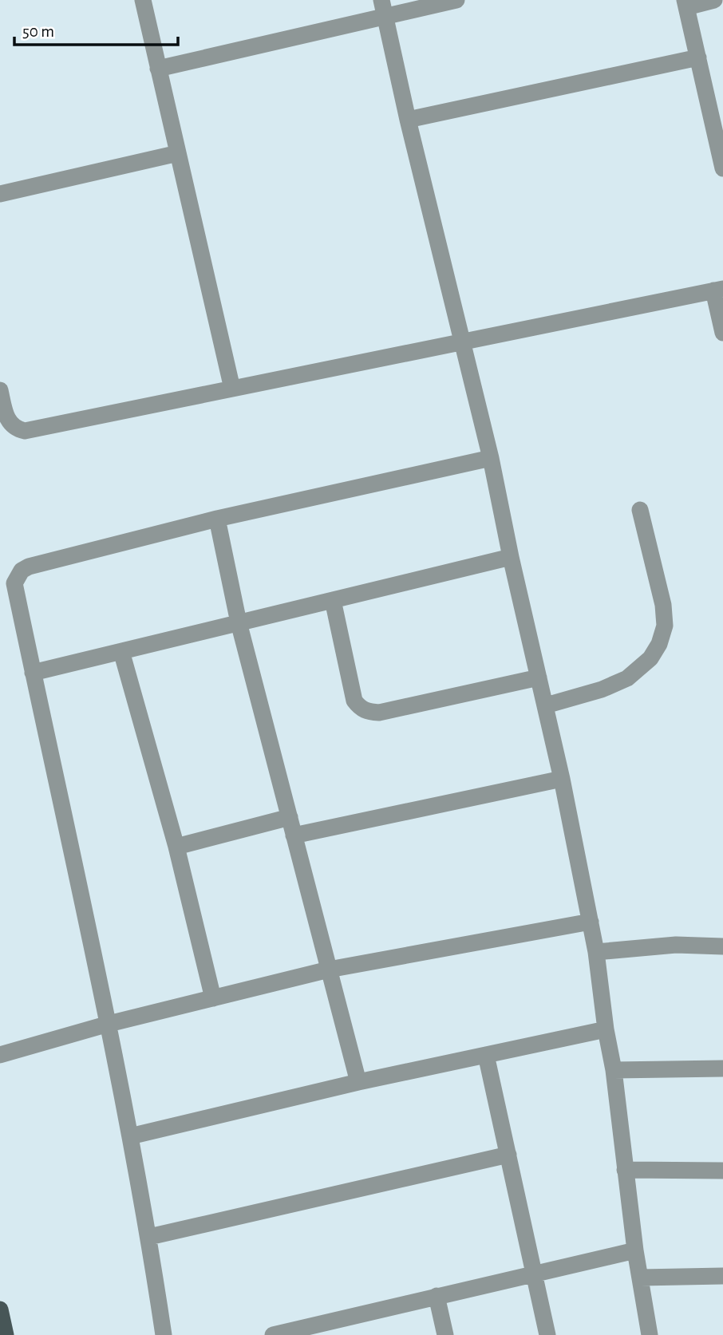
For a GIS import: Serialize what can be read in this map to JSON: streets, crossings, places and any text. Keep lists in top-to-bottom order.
{
  "scale_bar": "50 m"
}
